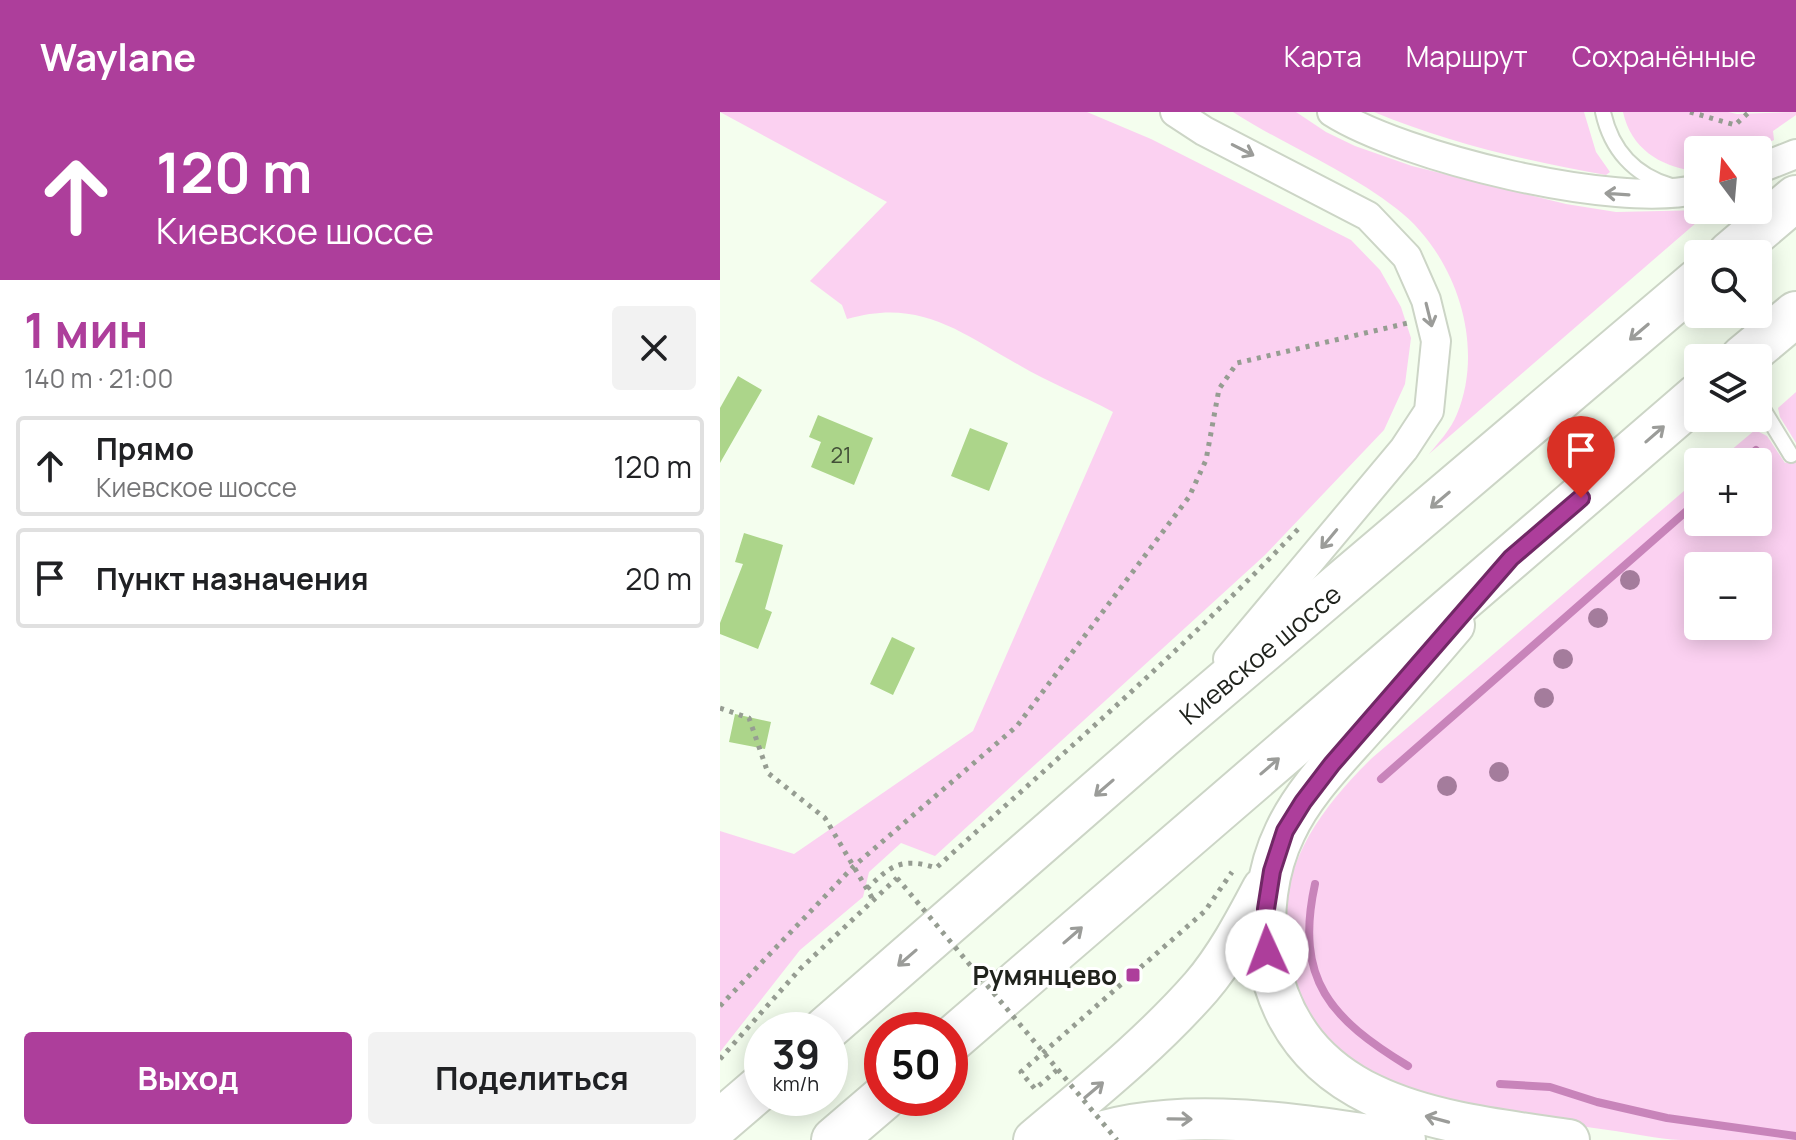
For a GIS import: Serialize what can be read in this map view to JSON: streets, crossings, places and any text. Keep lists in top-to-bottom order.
{
  "streets": {
    "highway": ["Киевское шоссе"]
  },
  "places": {
    "transit": ["Румянцево"]
  },
  "house_numbers": ["21"],
  "north": "top",
  "page": {
    "header": "Waylane",
    "nav": ["Карта", "Маршрут", "Сохранённые"],
    "turn": ["120 m", "Киевское шоссе"],
    "map_buttons": ["+", "−"],
    "heading": ["1 мин", "140 m · 21:00"],
    "list": [
      {
        "name": "Прямо",
        "note": "Киевское шоссе",
        "value": "120 m"
      },
      {
        "name": "Пункт назначения",
        "value": "20 m"
      }
    ],
    "speed": "39 km/h",
    "limit": "50",
    "buttons": ["Выход", "Поделиться"]
  }
}
